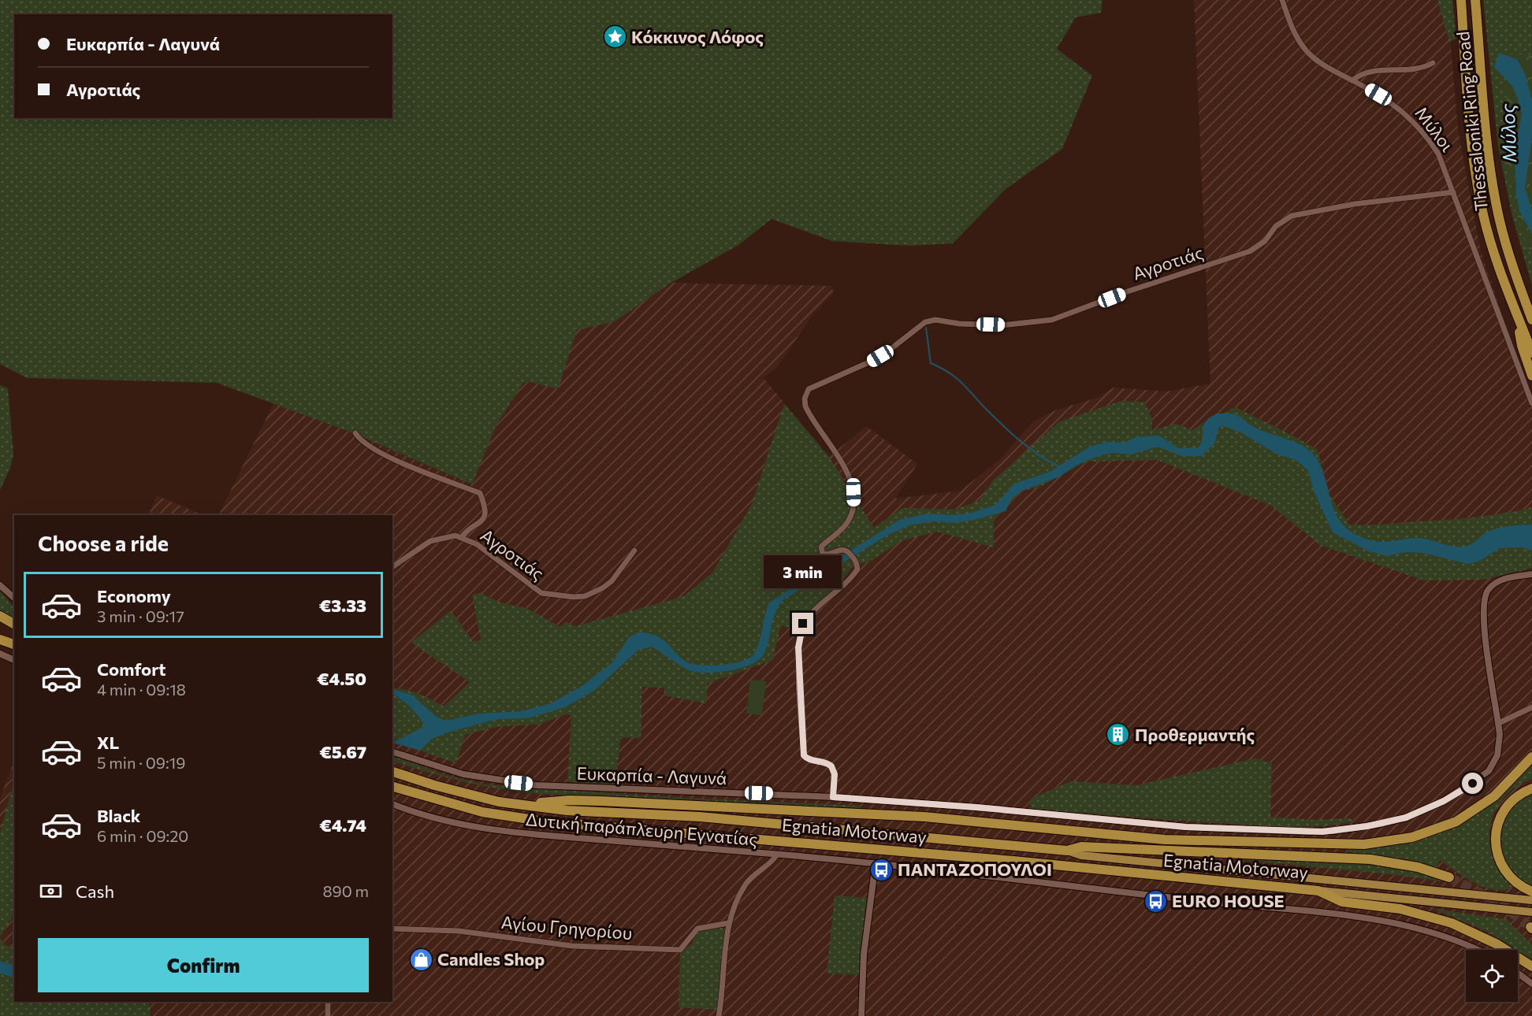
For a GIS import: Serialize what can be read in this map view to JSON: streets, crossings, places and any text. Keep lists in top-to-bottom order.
{
  "streets": {
    "highway": ["Thessaloniki Ring Road", "Egnatia Motorway"],
    "street": [
      "Μύλοι",
      "Αγροτιάς",
      "Ευκαρπία - Λαγυνά",
      "Δυτική παράπλευρη Εγνατίας",
      "Αγίου Γρηγορίου"
    ]
  },
  "crossings": [
    ["Μύλοι", "Αγροτιάς"],
    ["Αγροτιάς", "Ευκαρπία - Λαγυνά"]
  ],
  "water": ["Μύλος"],
  "places": {
    "place": ["Κόκκινος Λόφος"],
    "building": ["Προθερμαντής"],
    "bus stop": ["ΠΑΝΤΑΖΟΠΟΥΛΟΙ", "EURO HOUSE"],
    "shop": ["Candles Shop"]
  },
  "page": {
    "banner": ["Ευκαρπία - Λαγυνά", "Αγροτιάς"],
    "heading": "Choose a ride",
    "bubble": "3 min",
    "list": [
      {
        "name": "Economy",
        "note": "3 min · 09:17",
        "value": "€3.33"
      },
      {
        "name": "Comfort",
        "note": "4 min · 09:18",
        "value": "€4.50"
      },
      {
        "name": "XL",
        "note": "5 min · 09:19",
        "value": "€5.67"
      },
      {
        "name": "Black",
        "note": "6 min · 09:20",
        "value": "€4.74"
      }
    ],
    "pay": ["Cash", "890 m"],
    "buttons": "Confirm"
  }
}
